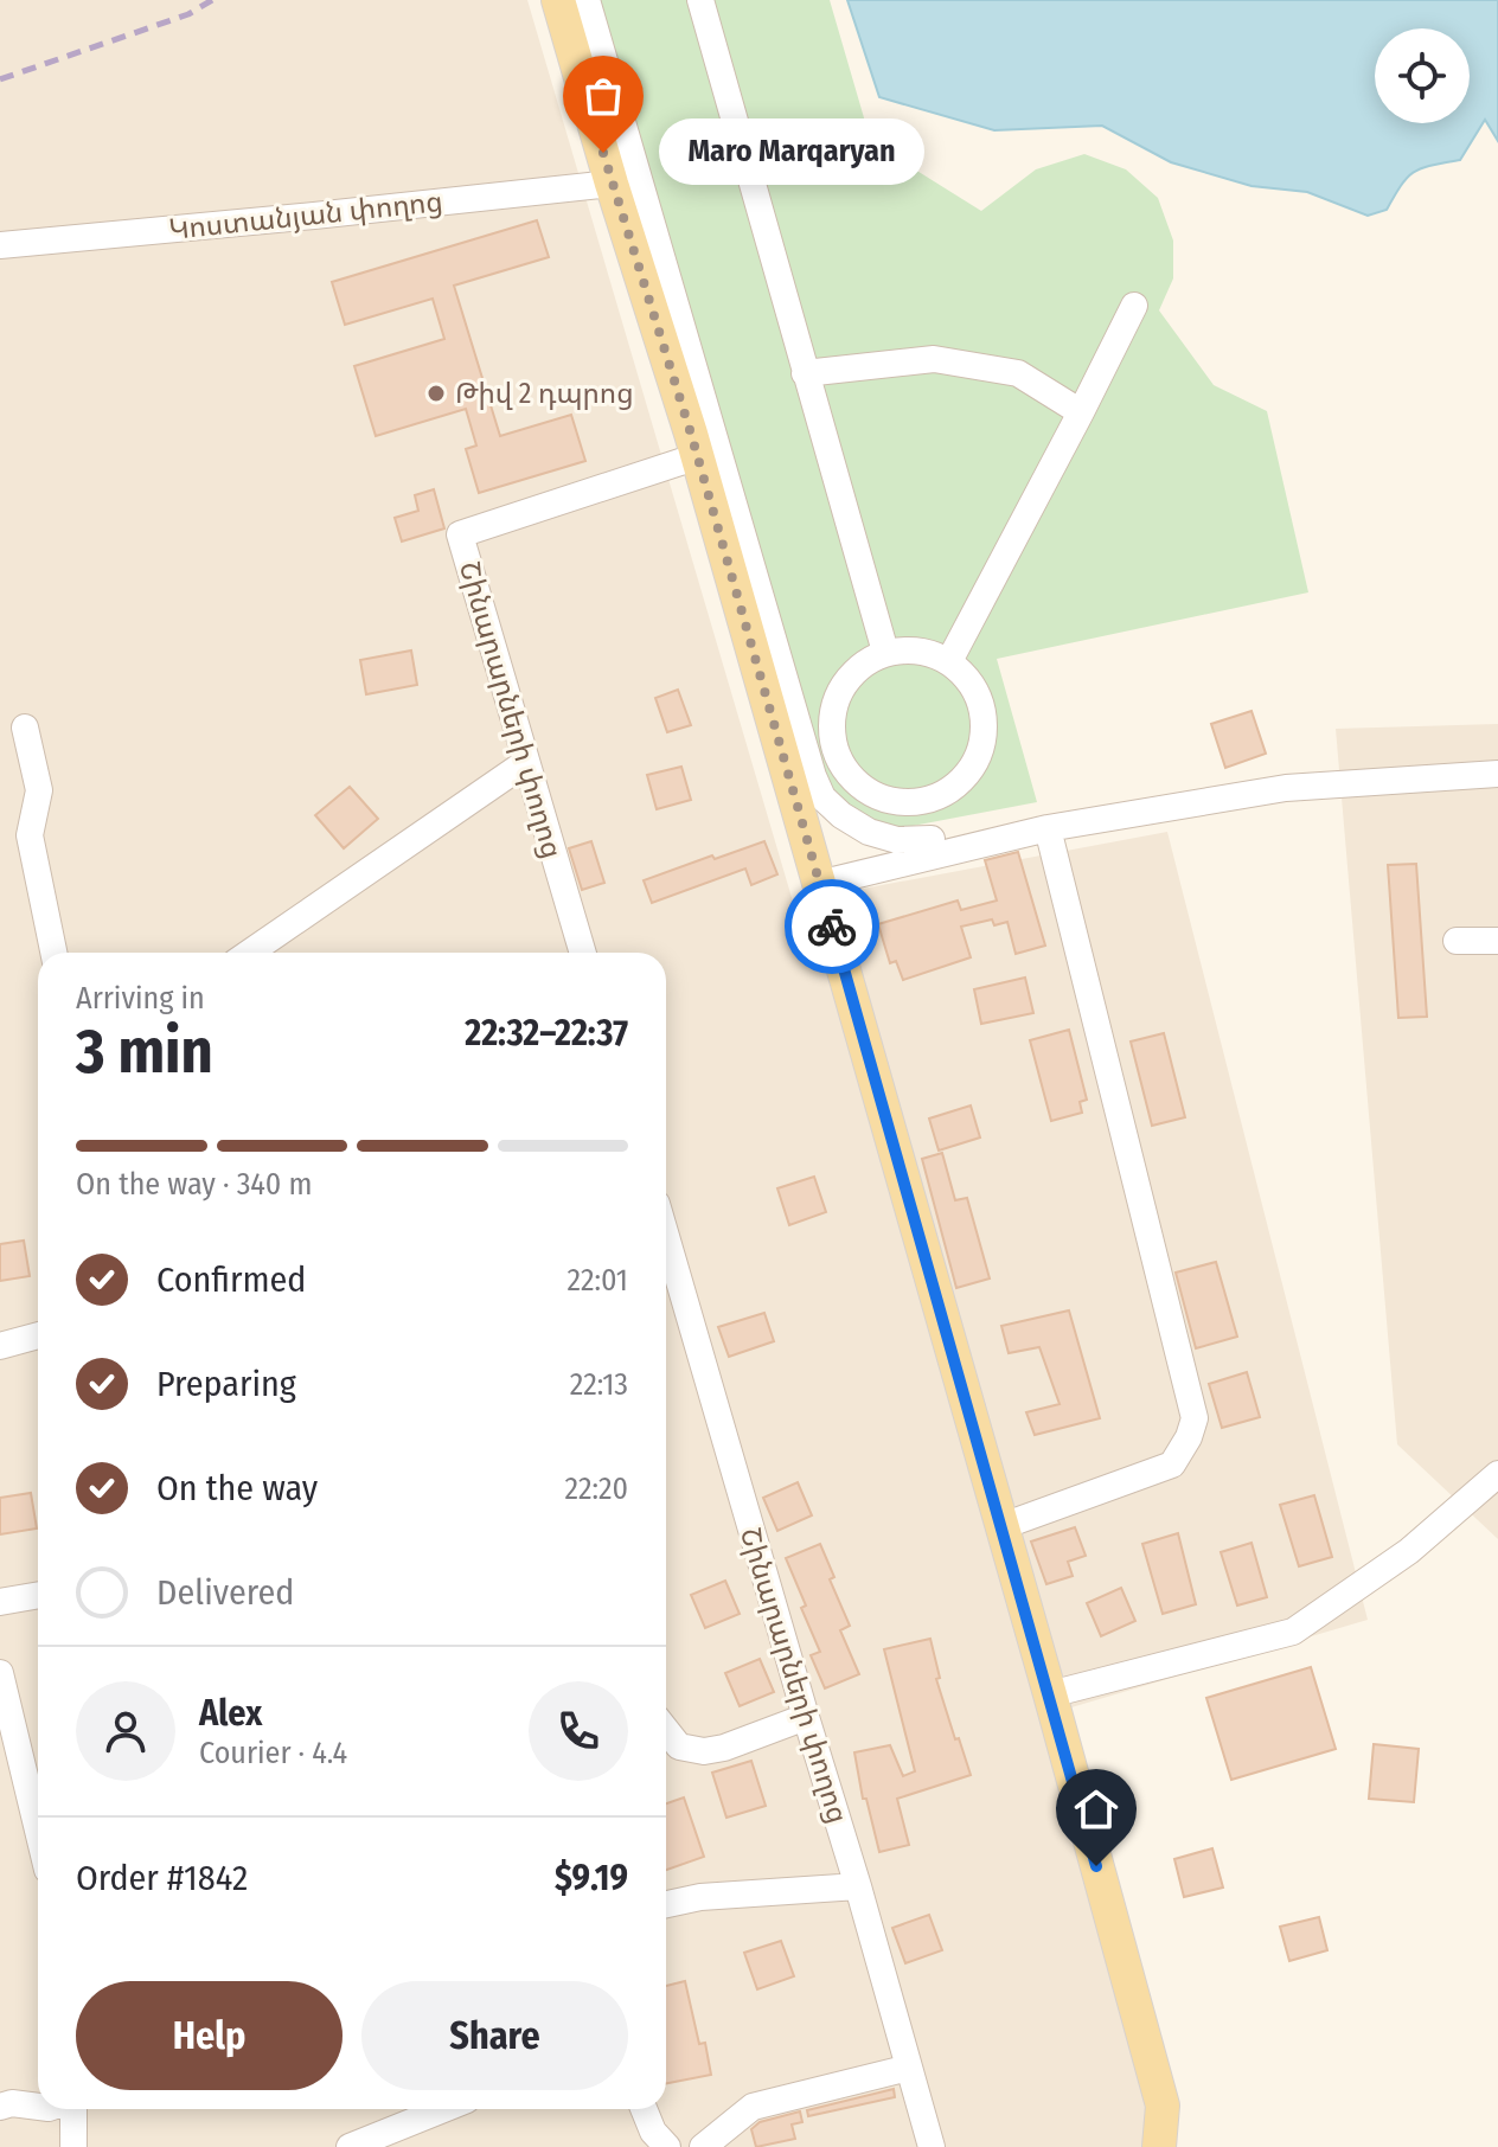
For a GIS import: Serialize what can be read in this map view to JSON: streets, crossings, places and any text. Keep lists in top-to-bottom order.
{
  "streets": {
    "street": ["Կոստանյան փողոց", "Շինարարների փողոց"]
  },
  "places": ["Maro Marqaryan", "Թիվ 2 դպրոց"],
  "page": {
    "bubble": "Maro Marqaryan",
    "heading": ["3 min", "Arriving in", "22:32–22:37"],
    "panel": [
      "Alex",
      "Courier · 4.4",
      "Order #1842",
      "$9.19"
    ],
    "bar": "On the way · 340 m",
    "list": [
      ["Confirmed", "22:01"],
      ["Preparing", "22:13"],
      ["On the way", "22:20"],
      "Delivered"
    ],
    "buttons": ["Help", "Share"]
  }
}
